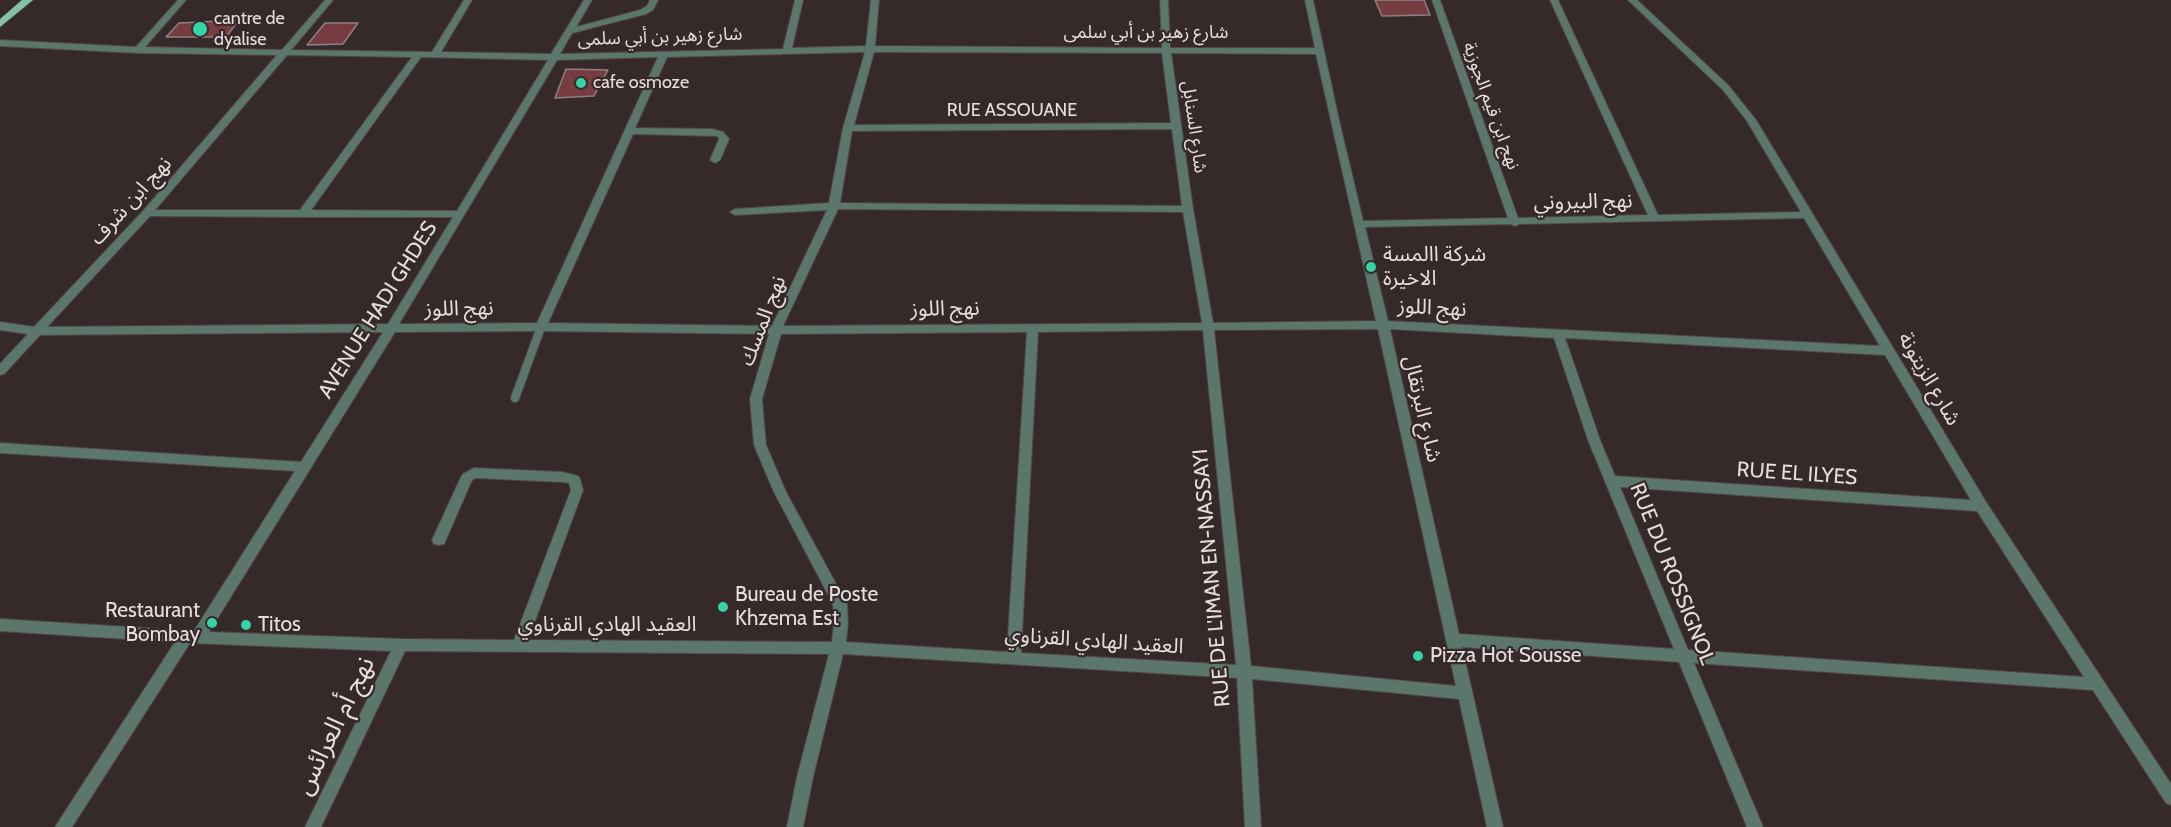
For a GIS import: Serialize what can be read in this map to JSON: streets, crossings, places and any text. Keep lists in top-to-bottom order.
{
  "streets": {
    "street": [
      "شارع زهير بن أبي سلمى",
      "نهج ابن قيم الجوزية",
      "RUE ASSOUANE",
      "شارع السنابل",
      "نهج ابن شرف",
      "نهج البيروني",
      "نهج اللوز",
      "AVENUE HADI GHDES",
      "نهج المسك",
      "شارع الزيتونة",
      "شارع البرتقال",
      "RUE EL ILYES",
      "RUE DU ROSSIGNOL",
      "RUE DE L'IMAN EN-NASSAYI",
      "العقيد الهادي القرناوي",
      "نهج أم العرائس"
    ]
  },
  "crossings": [
    ["شارع زهير بن أبي سلمى", "شارع السنابل"],
    ["شارع زهير بن أبي سلمى", "نهج ابن شرف"],
    ["شارع زهير بن أبي سلمى", "AVENUE HADI GHDES"],
    ["شارع زهير بن أبي سلمى", "نهج المسك"],
    ["شارع زهير بن أبي سلمى", "شارع البرتقال"],
    ["نهج ابن قيم الجوزية", "نهج البيروني"],
    ["RUE ASSOUANE", "شارع السنابل"],
    ["RUE ASSOUANE", "نهج المسك"],
    ["شارع السنابل", "نهج اللوز"],
    ["شارع السنابل", "RUE DE L'IMAN EN-NASSAYI"],
    ["نهج ابن شرف", "نهج اللوز"],
    ["نهج البيروني", "شارع الزيتونة"],
    ["نهج البيروني", "شارع البرتقال"],
    ["نهج اللوز", "AVENUE HADI GHDES"],
    ["نهج اللوز", "نهج المسك"],
    ["نهج اللوز", "شارع الزيتونة"],
    ["نهج اللوز", "شارع البرتقال"],
    ["نهج اللوز", "RUE DU ROSSIGNOL"],
    ["نهج اللوز", "RUE DE L'IMAN EN-NASSAYI"],
    ["AVENUE HADI GHDES", "العقيد الهادي القرناوي"],
    ["نهج المسك", "العقيد الهادي القرناوي"],
    ["شارع الزيتونة", "RUE EL ILYES"],
    ["شارع البرتقال", "العقيد الهادي القرناوي"],
    ["RUE EL ILYES", "RUE DU ROSSIGNOL"],
    ["RUE DE L'IMAN EN-NASSAYI", "العقيد الهادي القرناوي"],
    ["العقيد الهادي القرناوي", "نهج أم العرائس"]
  ],
  "places": [
    "cantre de dyalise",
    "cafe osmoze",
    "شركة االمسة الاخيرة",
    "Bureau de Poste Khzema Est",
    "Restaurant Bombay",
    "Titos",
    "Pizza Hot Sousse"
  ]
}
